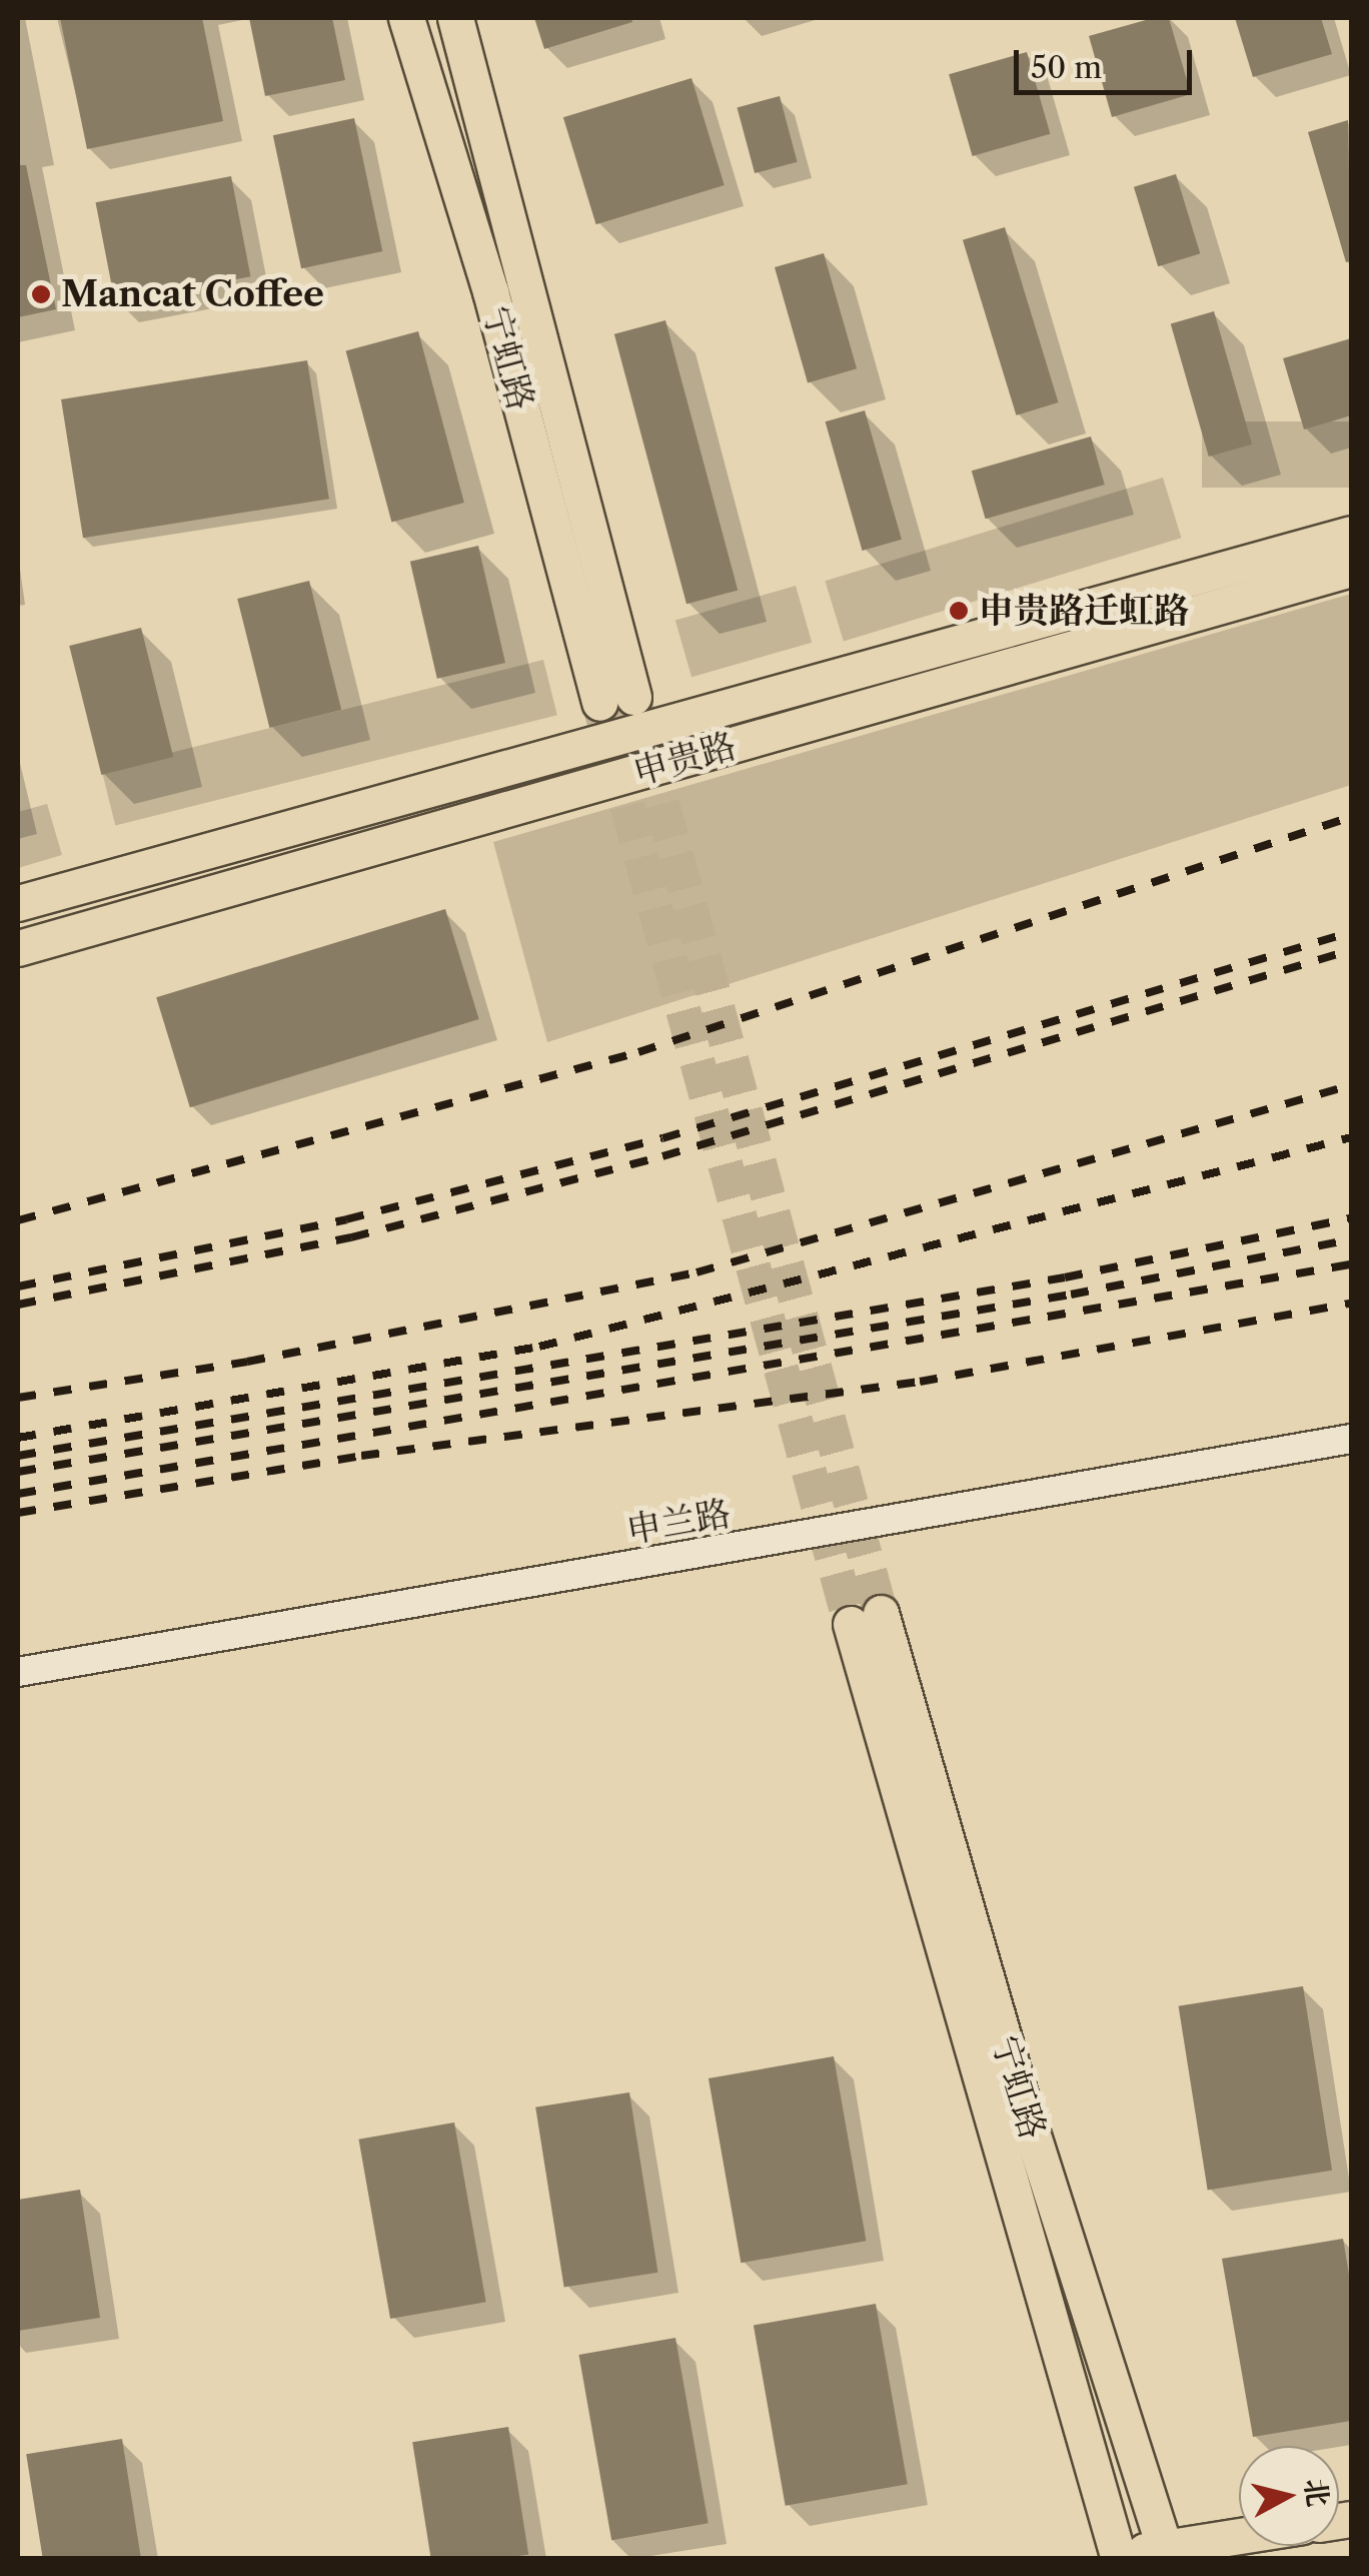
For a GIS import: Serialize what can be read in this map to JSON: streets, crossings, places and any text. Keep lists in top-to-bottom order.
{
  "streets": {
    "main road": ["宁虹路", "申贵路"],
    "street": ["申兰路"]
  },
  "places": ["Mancat Coffee", "申贵路迁虹路"],
  "scale_bar": "50 m",
  "north": "right"
}
